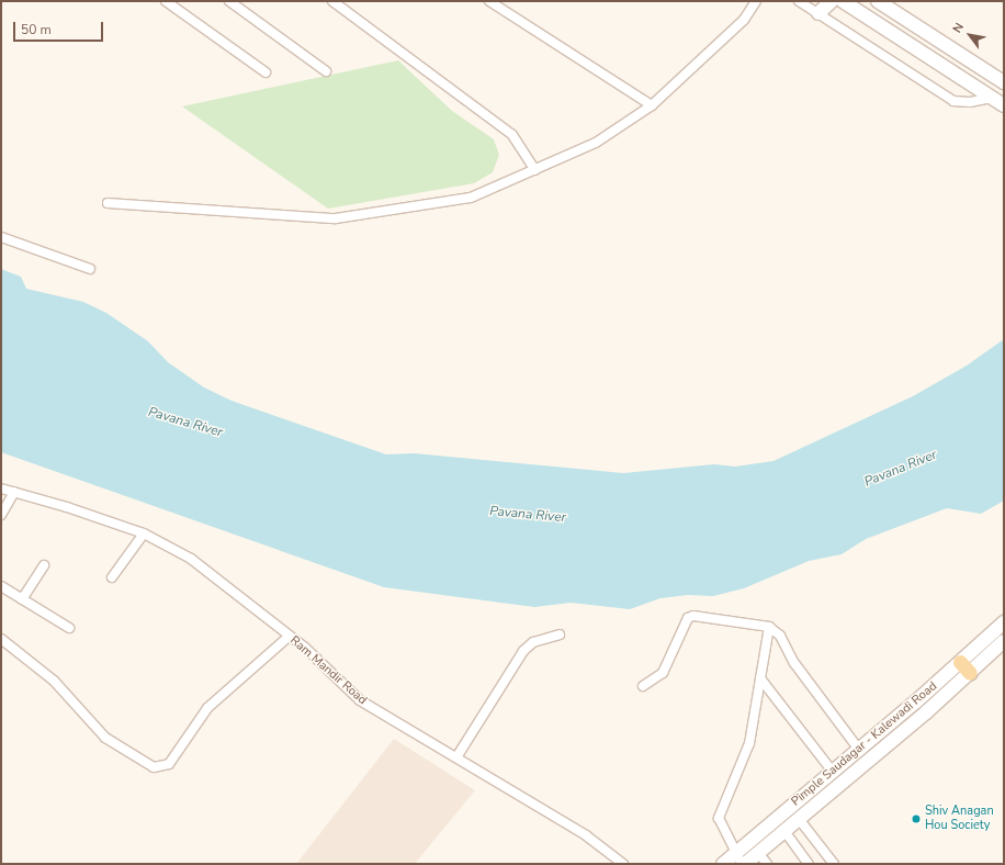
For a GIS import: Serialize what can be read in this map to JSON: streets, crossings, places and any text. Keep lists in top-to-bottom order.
{
  "streets": {
    "main road": ["Pimple Saudagar - Kalewadi Road"],
    "street": ["Ram Mandir Road"]
  },
  "water": ["Pavana River"],
  "places": ["Shiv Anagan Hou Society"],
  "scale_bar": "50 m",
  "north": "top left"
}
